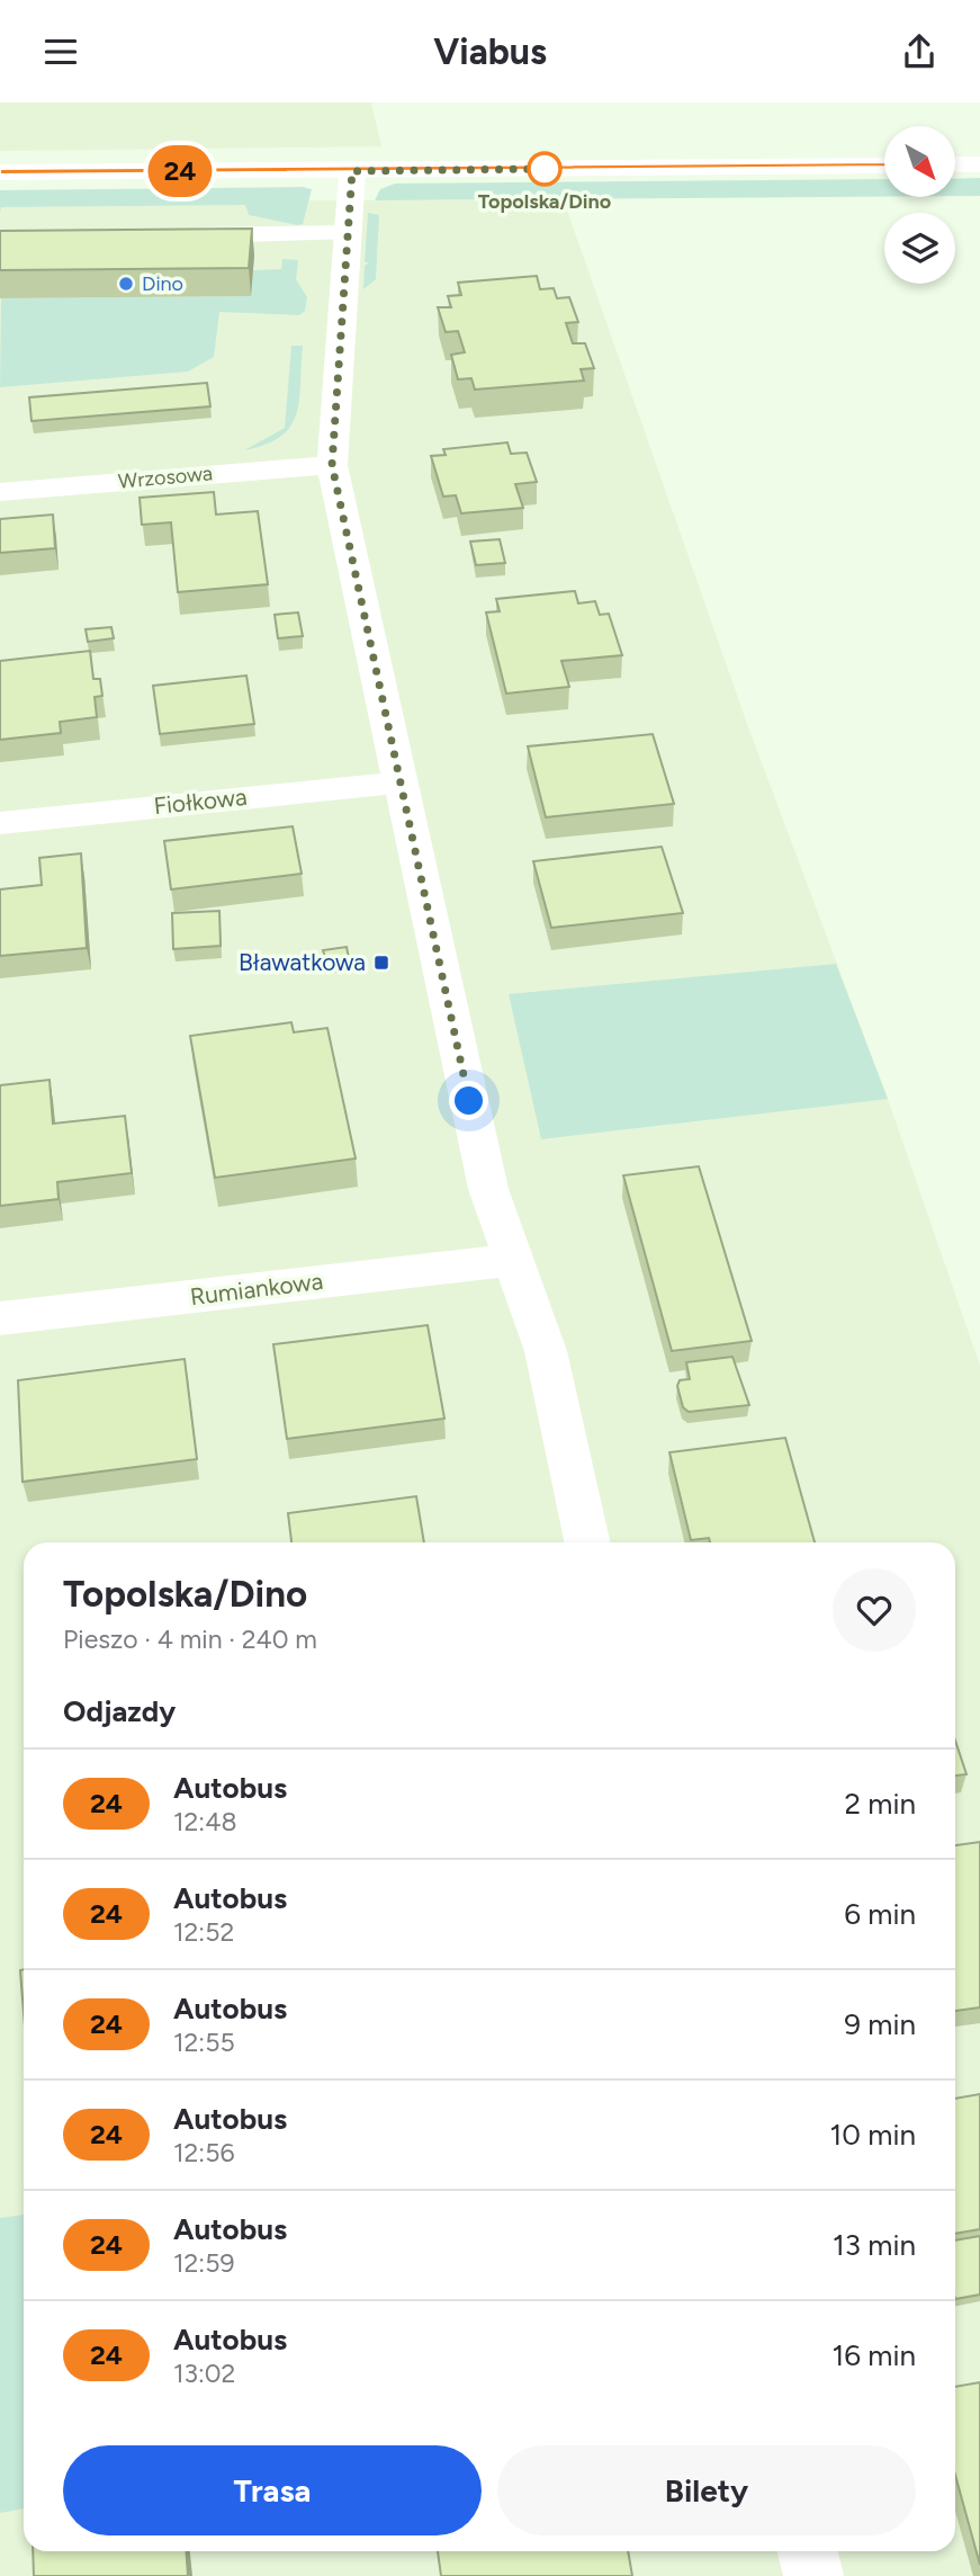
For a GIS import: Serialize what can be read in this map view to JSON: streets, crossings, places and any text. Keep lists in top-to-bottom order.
{
  "streets": {
    "street": ["Wrzosowa", "Fiołkowa", "Rumiankowa"]
  },
  "places": {
    "other": ["Topolska/Dino", "Dino"],
    "transit": ["Bławatkowa"]
  },
  "lines": ["bus line 24"],
  "north": "bottom right",
  "page": {
    "header": "Viabus",
    "on_map": "24",
    "heading": [
      ["Topolska/Dino", "Pieszo · 4 min · 240 m"],
      "Odjazdy"
    ],
    "list": [
      {
        "mark": "24",
        "name": "Autobus",
        "note": "12:48",
        "value": "2 min"
      },
      {
        "mark": "24",
        "name": "Autobus",
        "note": "12:52",
        "value": "6 min"
      },
      {
        "mark": "24",
        "name": "Autobus",
        "note": "12:55",
        "value": "9 min"
      },
      {
        "mark": "24",
        "name": "Autobus",
        "note": "12:56",
        "value": "10 min"
      },
      {
        "mark": "24",
        "name": "Autobus",
        "note": "12:59",
        "value": "13 min"
      },
      {
        "mark": "24",
        "name": "Autobus",
        "note": "13:02",
        "value": "16 min"
      }
    ],
    "buttons": ["Trasa", "Bilety"]
  }
}
